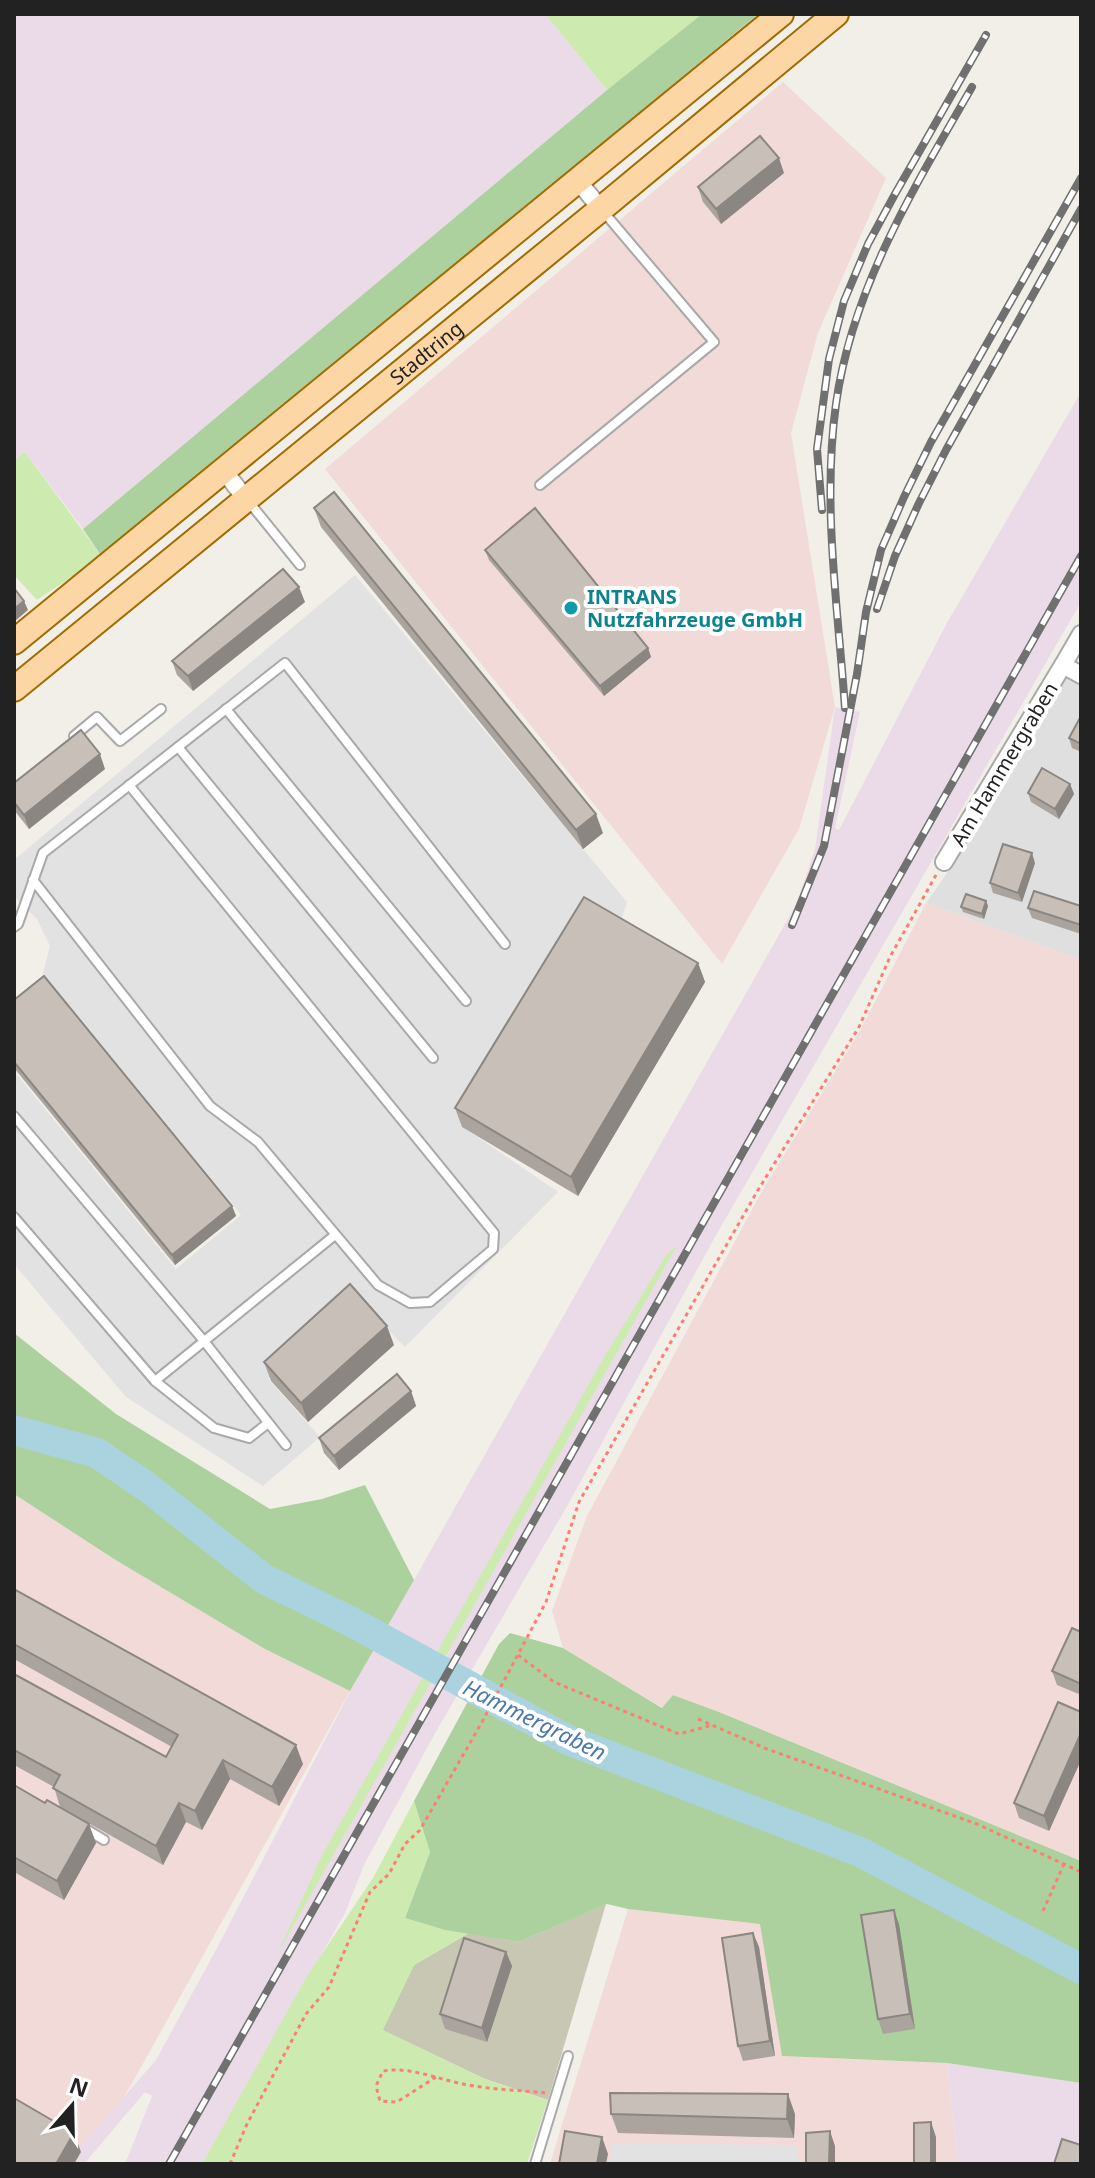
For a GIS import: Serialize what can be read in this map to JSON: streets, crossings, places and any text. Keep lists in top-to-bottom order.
{
  "streets": {
    "main road": ["Stadtring"],
    "street": ["Am Hammergraben"]
  },
  "water": ["Hammergraben"],
  "places": ["INTRANS Nutzfahrzeuge GmbH"],
  "north": "top"
}
